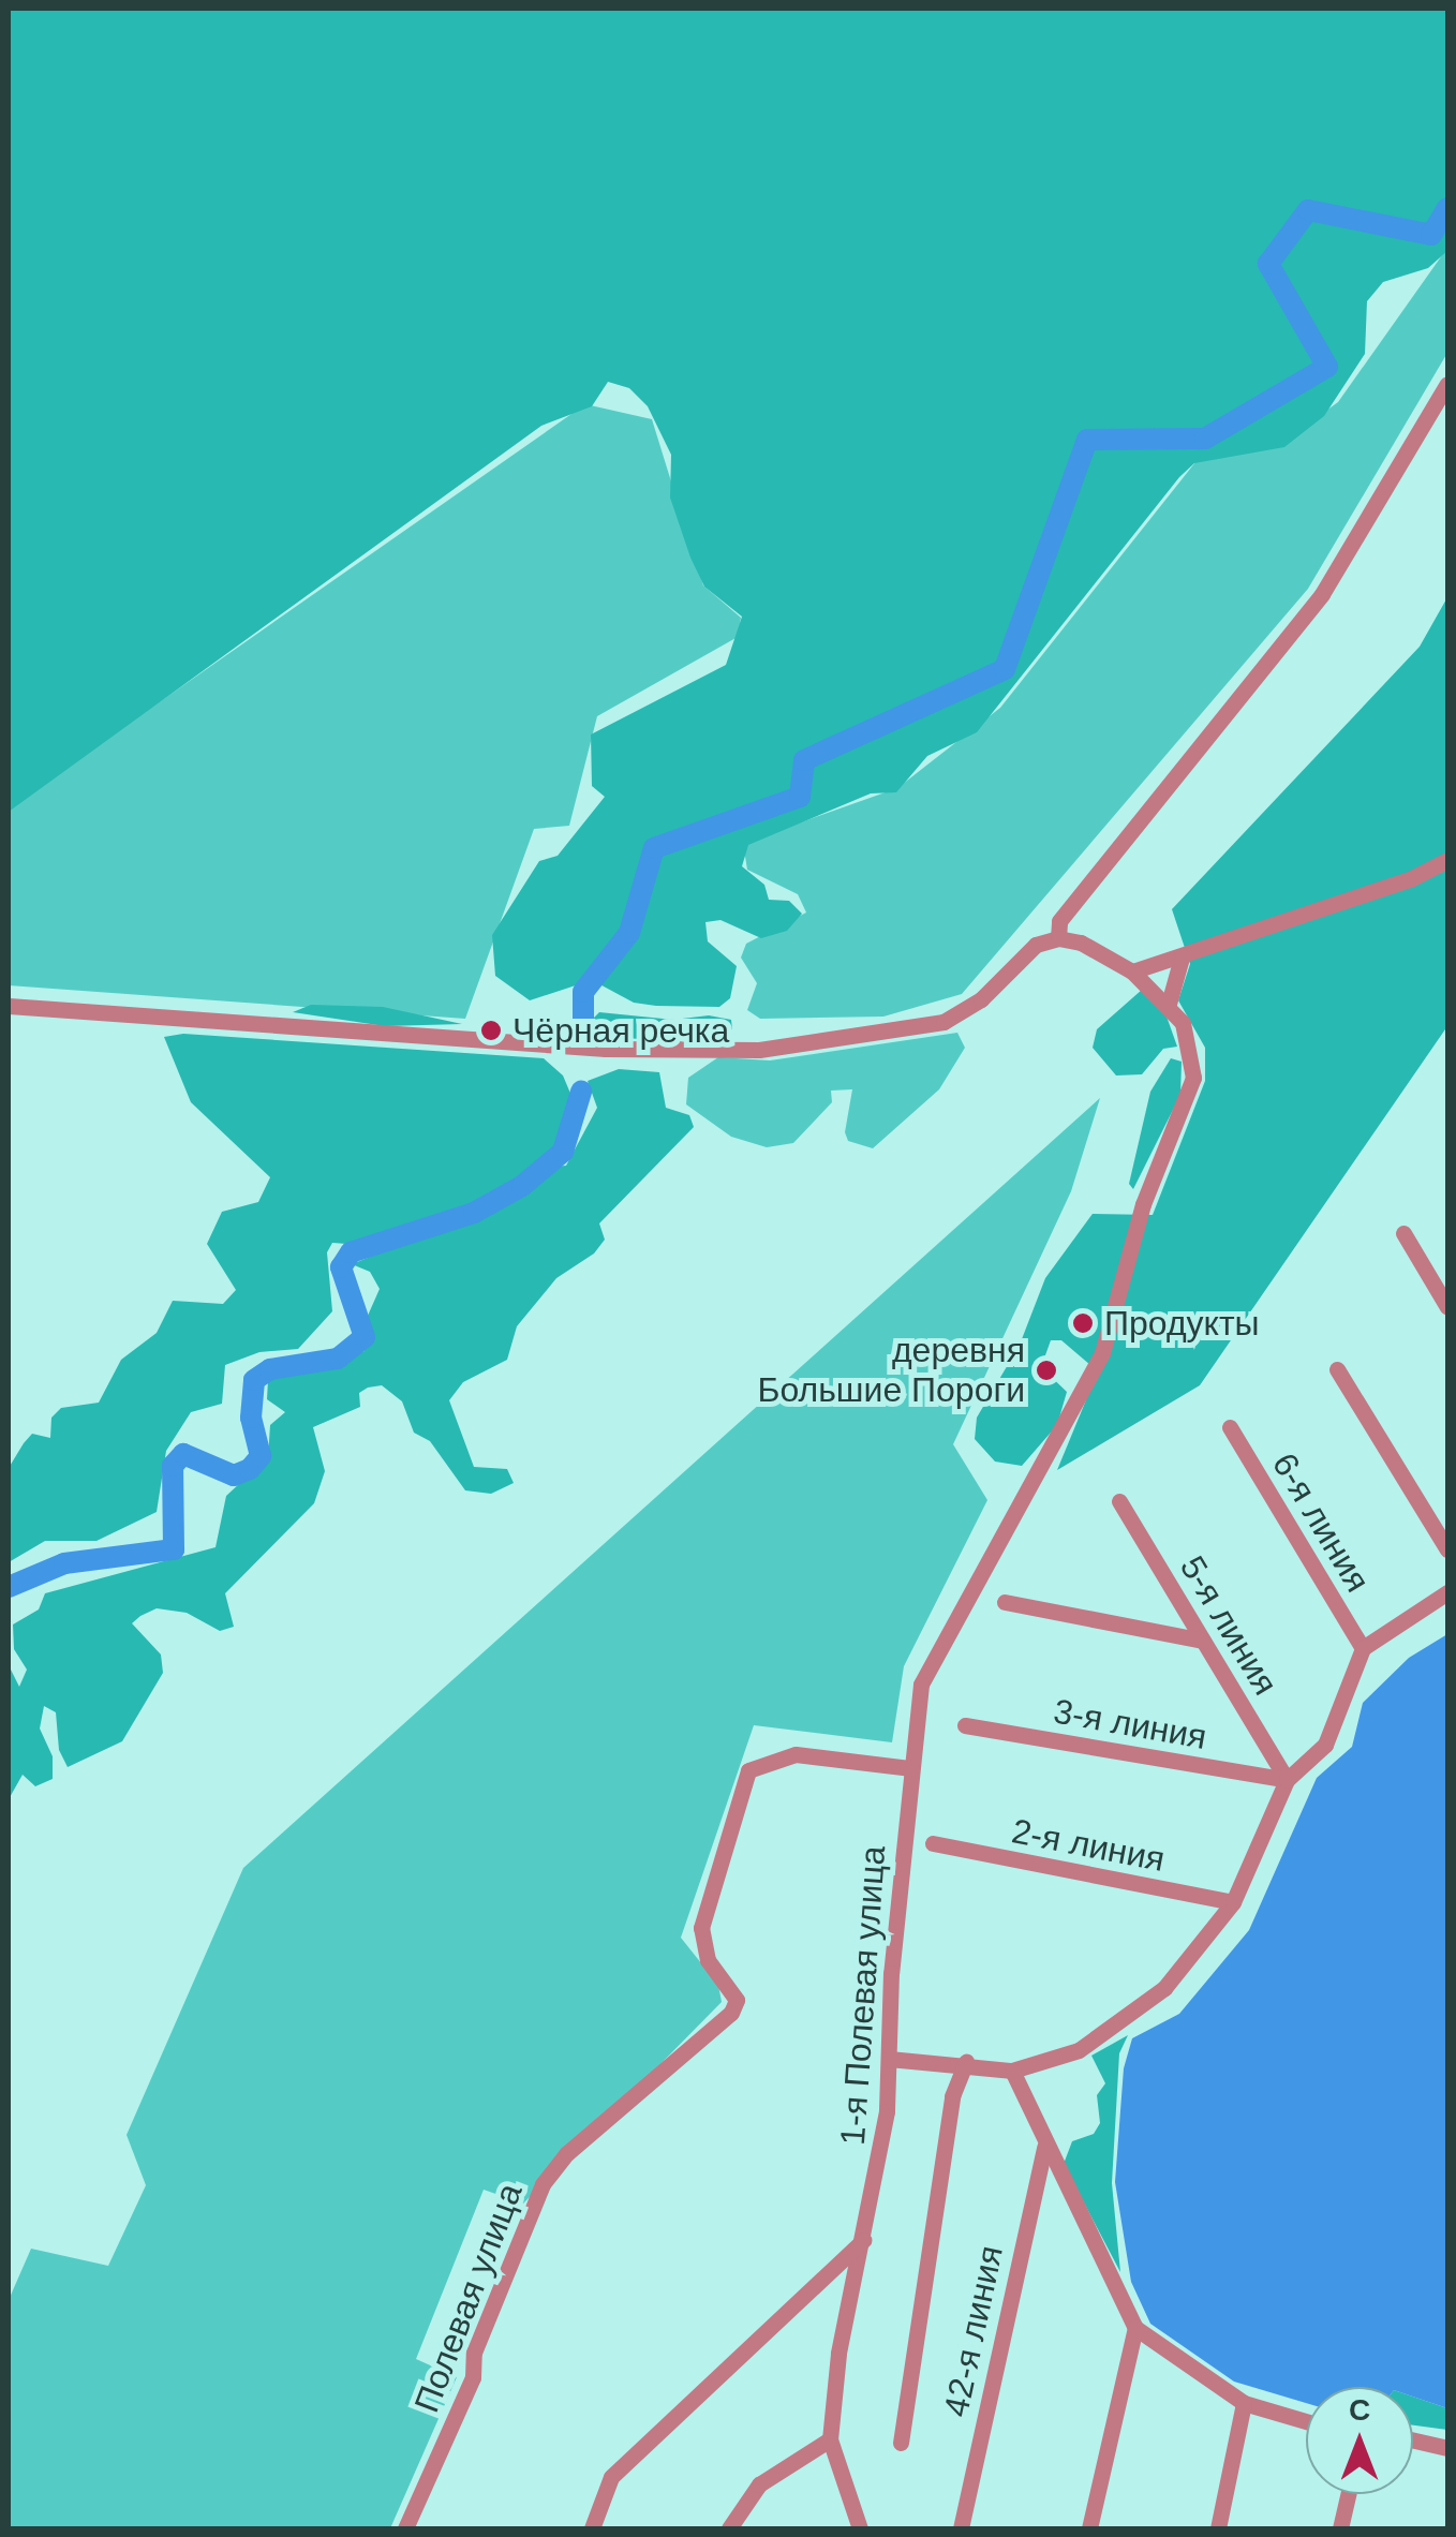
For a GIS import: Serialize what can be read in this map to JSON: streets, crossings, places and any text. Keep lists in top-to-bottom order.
{
  "streets": {
    "street": [
      "6-я линия",
      "5-я линия",
      "3-я линия",
      "2-я линия",
      "1-я Полевая улица",
      "Полевая улица",
      "42-я линия"
    ]
  },
  "crossings": [
    ["5-я линия", "3-я линия"],
    ["1-я Полевая улица", "Полевая улица"]
  ],
  "places": ["Чёрная речка", "Продукты", "деревня Большие Пороги"],
  "north": "top"
}
